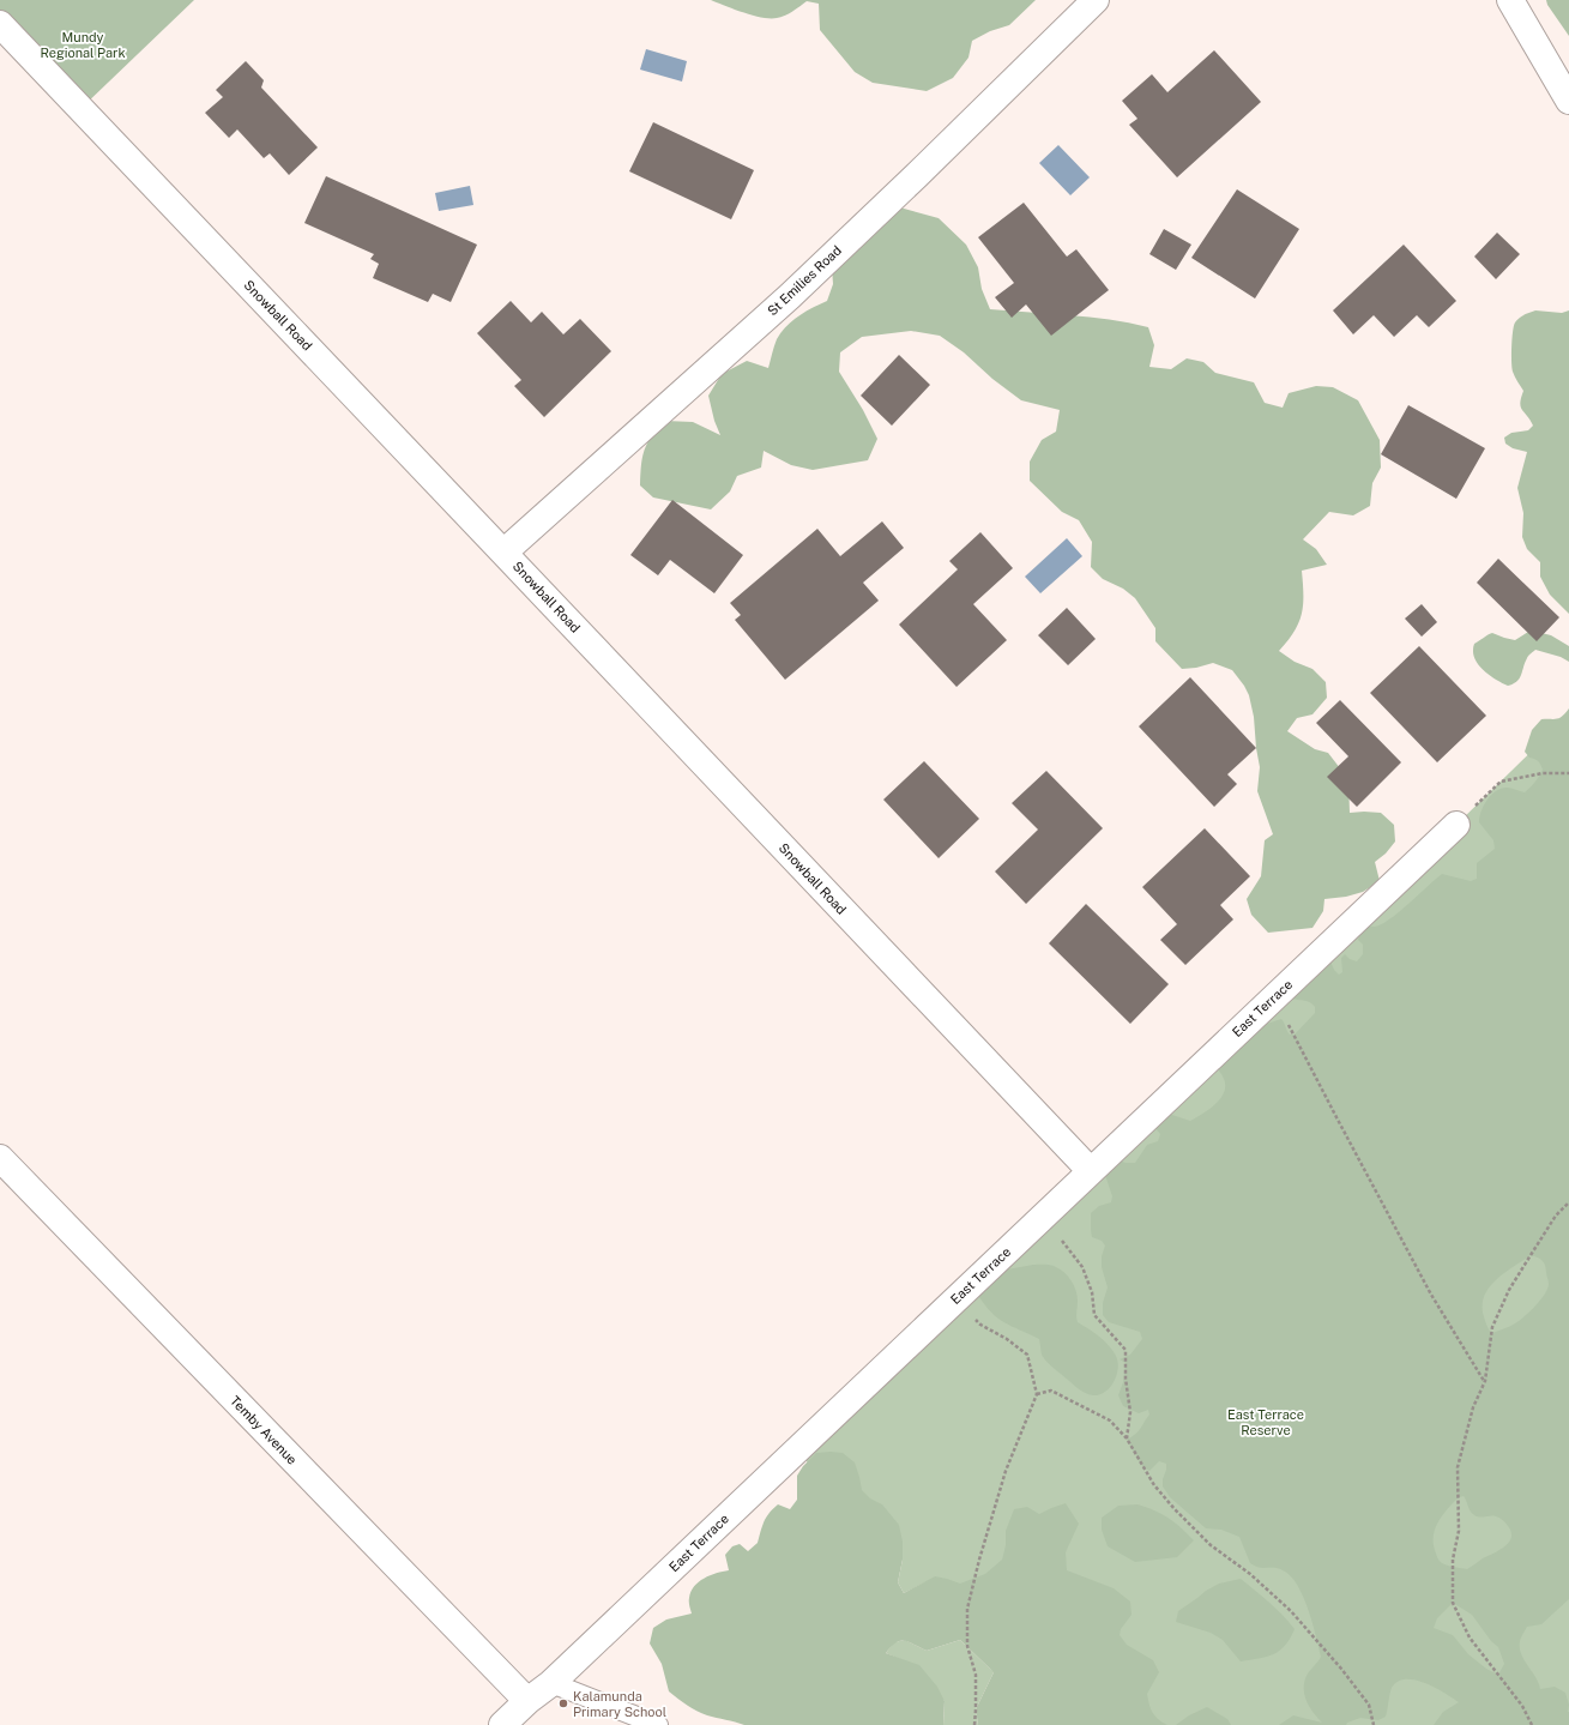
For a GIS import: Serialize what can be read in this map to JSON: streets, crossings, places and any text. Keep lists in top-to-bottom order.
{
  "streets": {
    "street": [
      "St Emilies Road",
      "Snowball Road",
      "East Terrace",
      "Temby Avenue"
    ]
  },
  "crossings": [
    ["St Emilies Road", "Snowball Road"],
    ["Snowball Road", "East Terrace"],
    ["East Terrace", "Temby Avenue"]
  ],
  "parks": ["Mundy Regional Park", "East Terrace Reserve"],
  "places": ["Kalamunda Primary School"]
}
